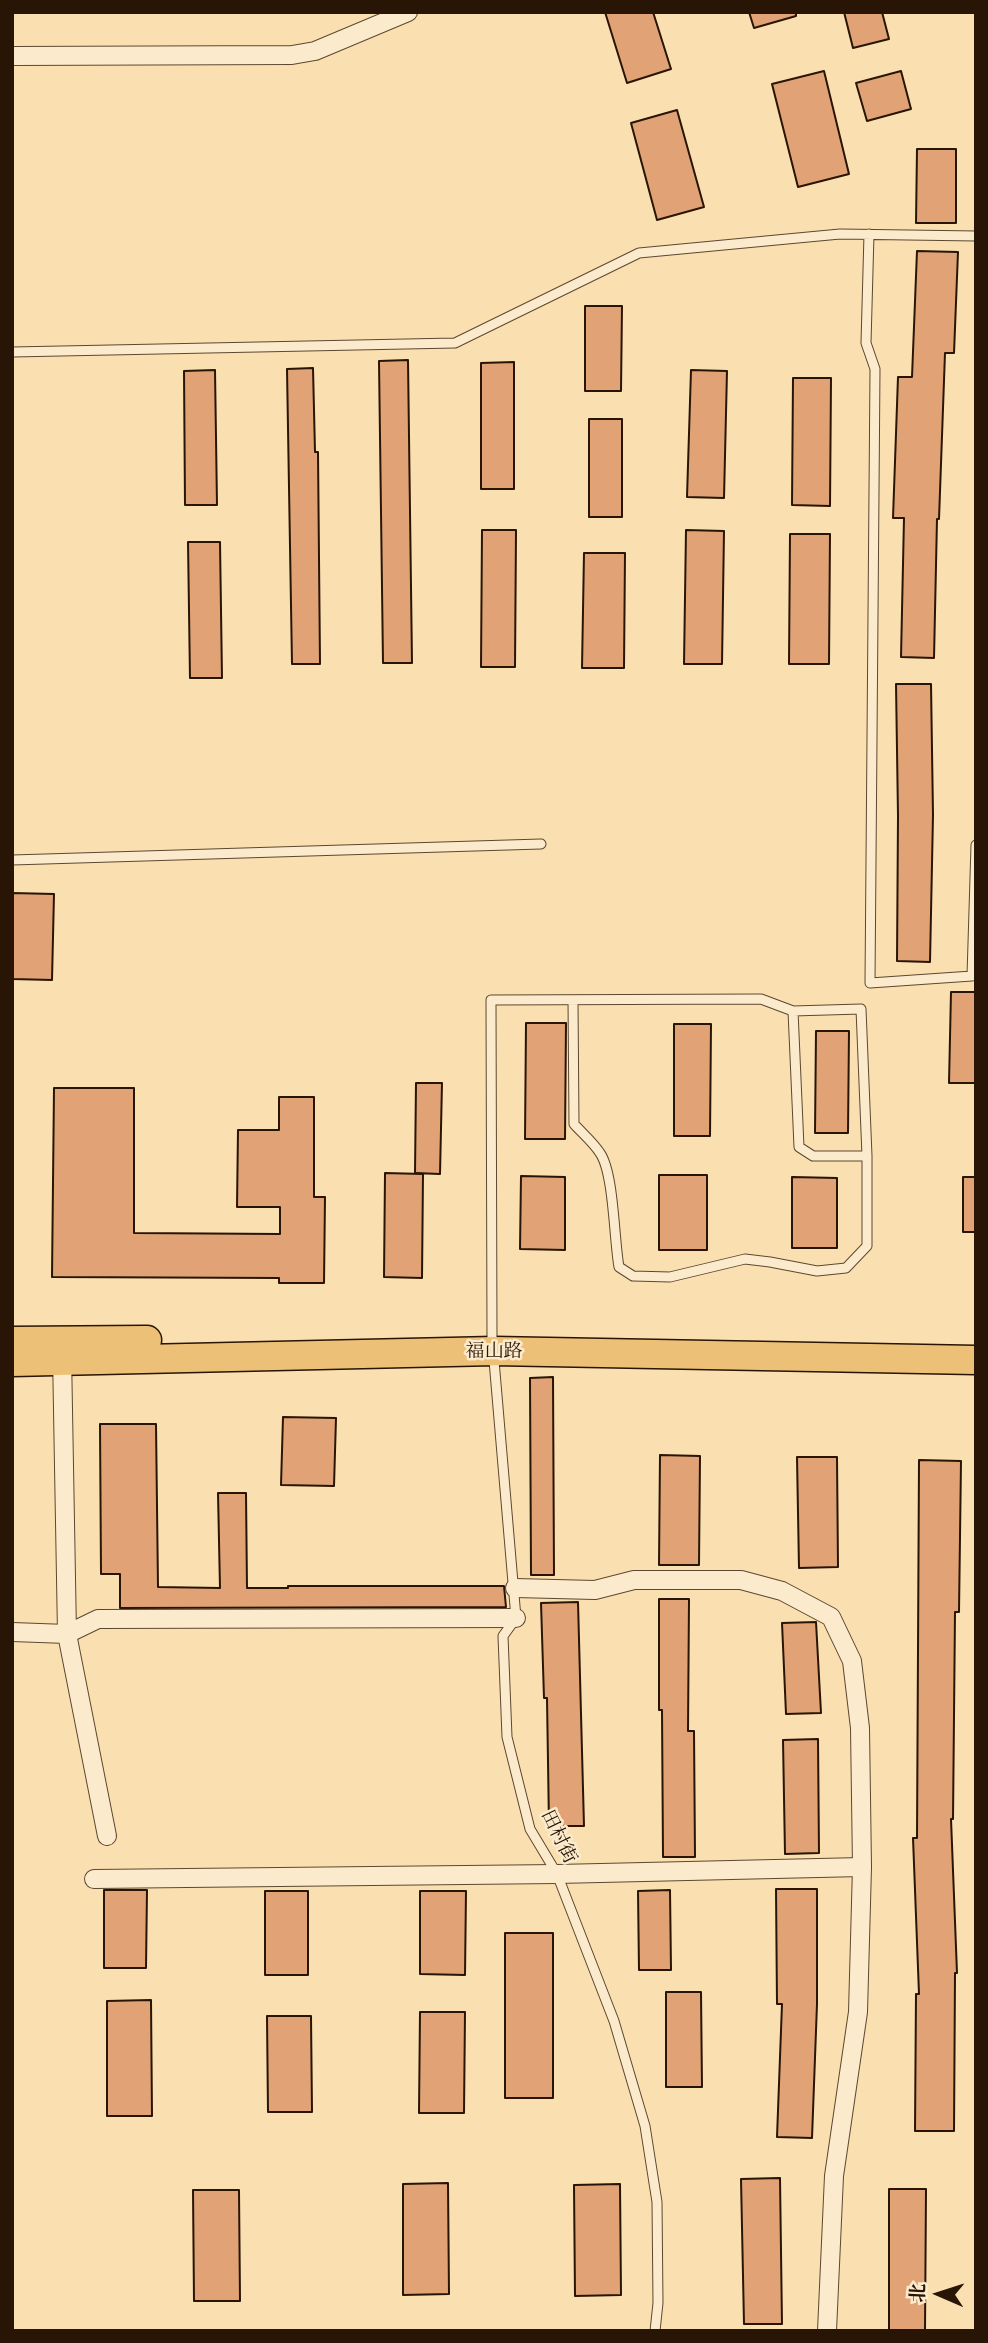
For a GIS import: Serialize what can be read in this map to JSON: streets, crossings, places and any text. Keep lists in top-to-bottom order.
{
  "streets": {
    "main road": ["福山路"],
    "lane": ["田村街"]
  },
  "crossings": [
    ["福山路", "田村街"]
  ],
  "north": "left"
}
